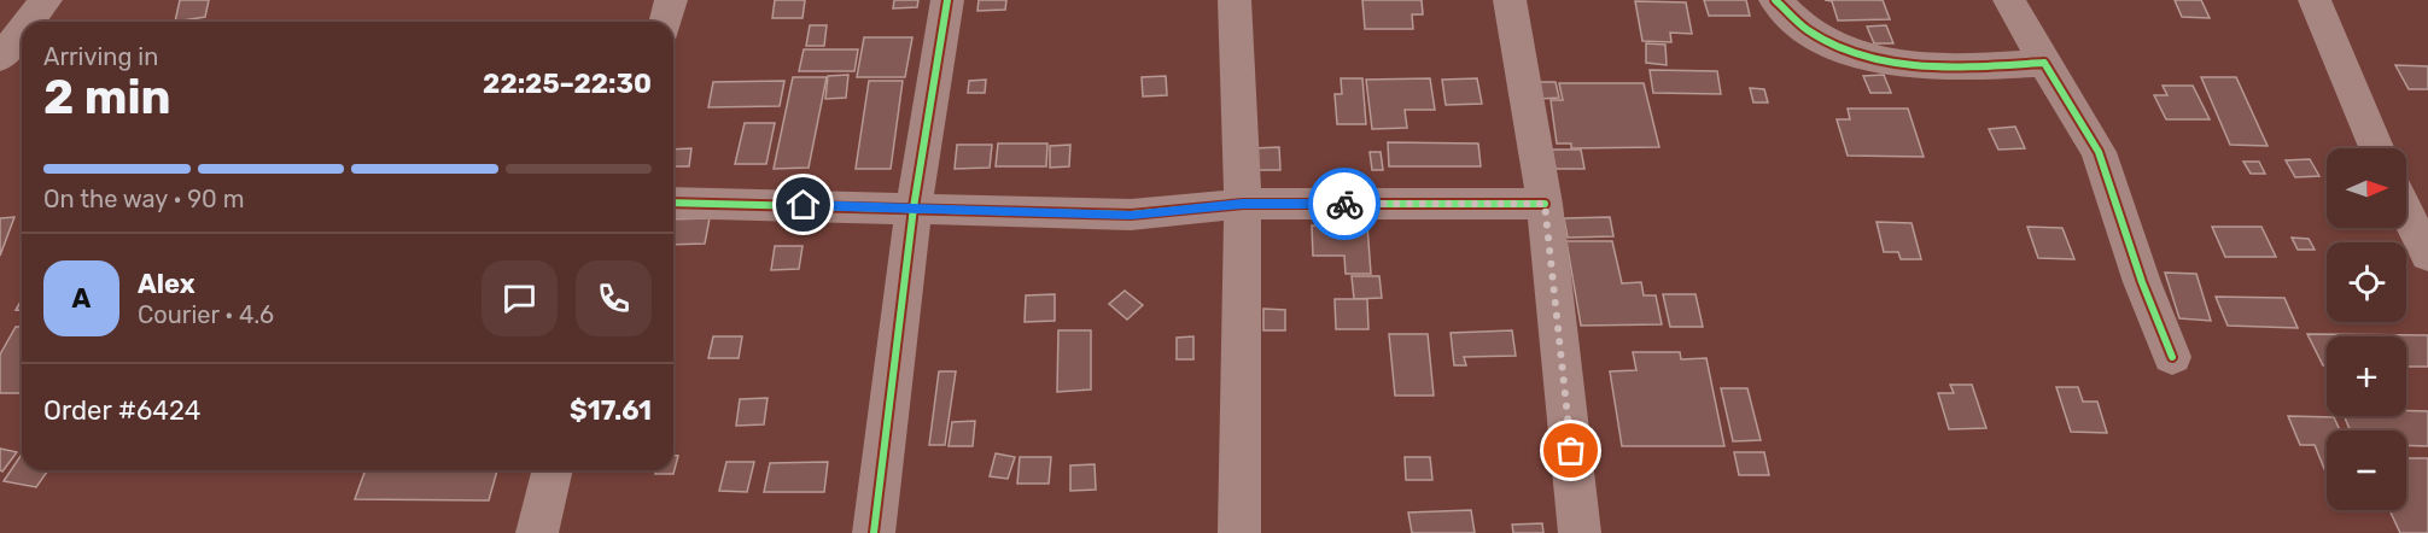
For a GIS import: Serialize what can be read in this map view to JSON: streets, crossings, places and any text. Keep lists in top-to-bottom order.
{
  "north": "right",
  "page": {
    "heading": ["2 min", "Arriving in", "22:25–22:30"],
    "panel": [
      "Alex",
      "Courier · 4.6",
      "Order #6424",
      "$17.61"
    ],
    "bar": "On the way · 90 m",
    "map_buttons": ["+", "−"],
    "round": "A"
  }
}
